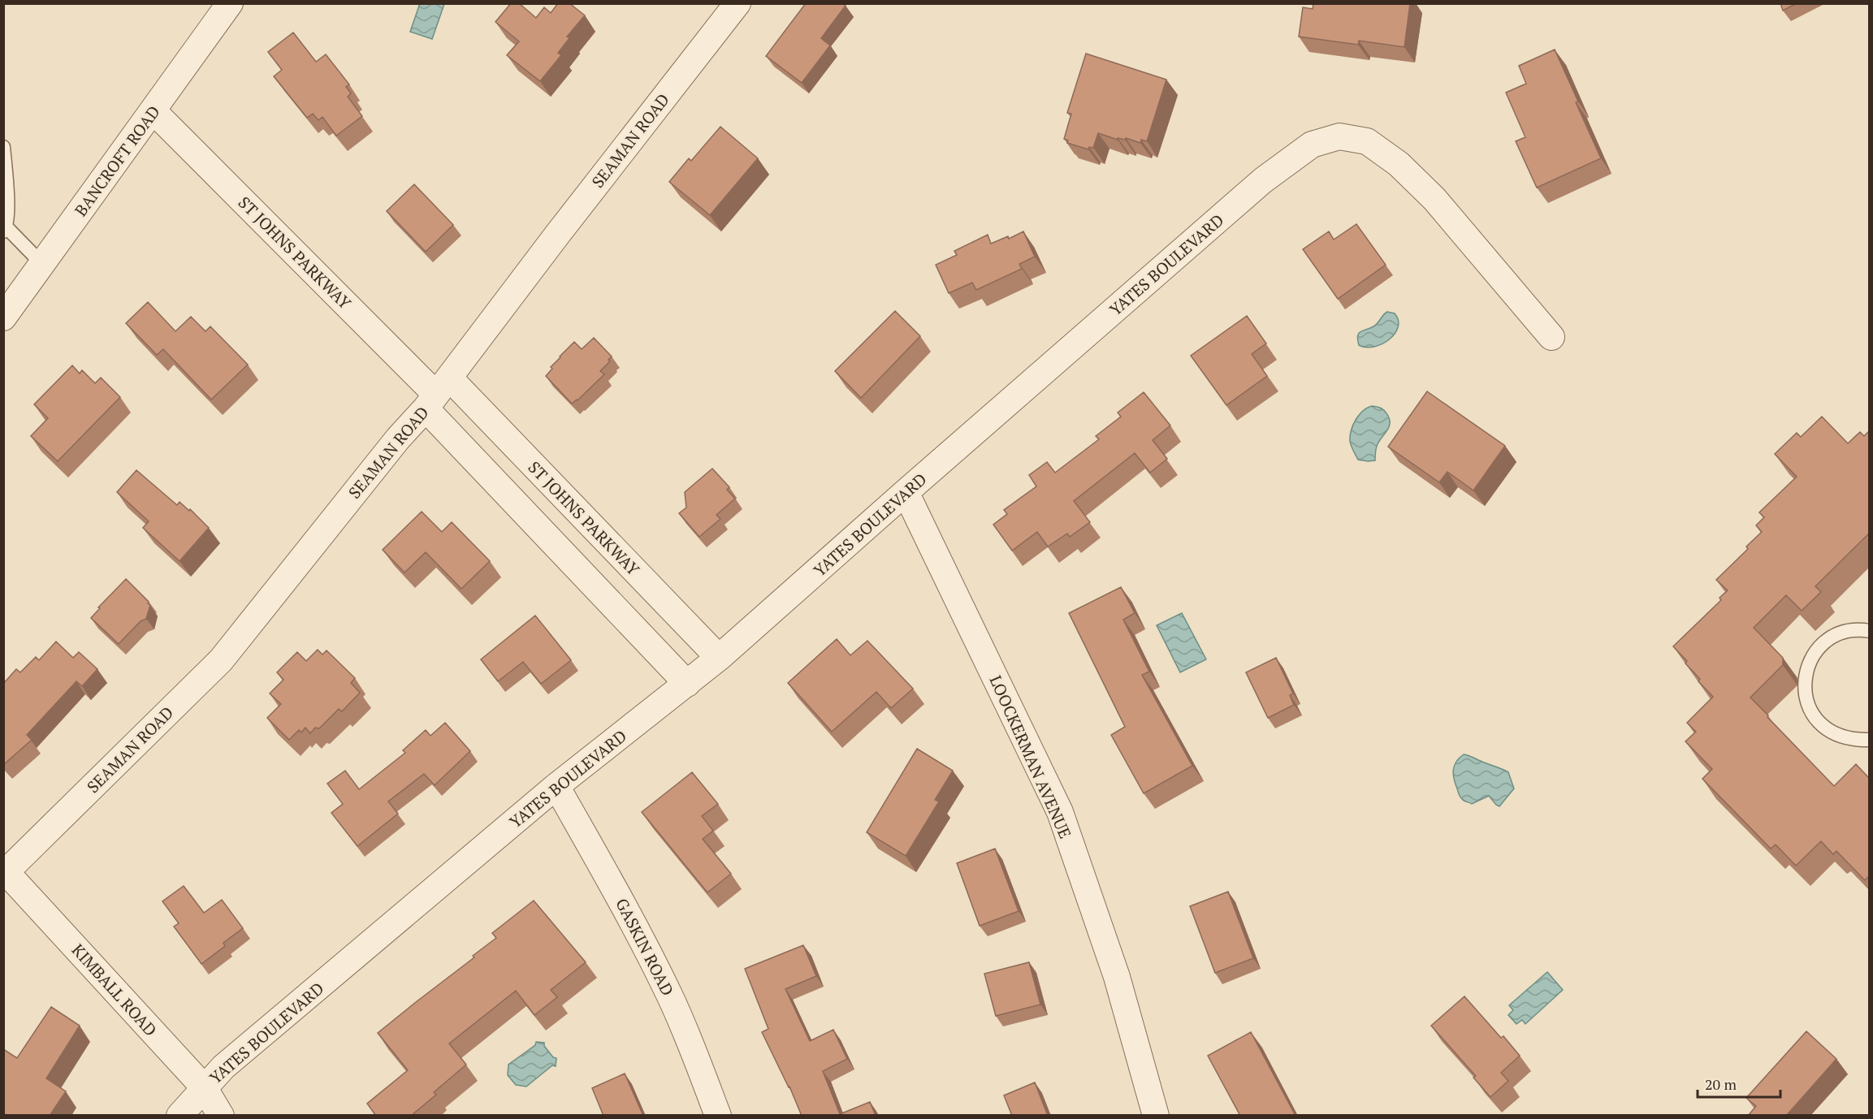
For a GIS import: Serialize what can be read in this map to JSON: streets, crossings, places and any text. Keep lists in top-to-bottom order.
{
  "streets": {
    "street": [
      "SEAMAN ROAD",
      "BANCROFT ROAD",
      "ST JOHNS PARKWAY",
      "YATES BOULEVARD",
      "LOOCKERMAN AVENUE",
      "GASKIN ROAD",
      "KIMBALL ROAD"
    ]
  },
  "crossings": [
    ["SEAMAN ROAD", "ST JOHNS PARKWAY"],
    ["SEAMAN ROAD", "KIMBALL ROAD"],
    ["BANCROFT ROAD", "ST JOHNS PARKWAY"],
    ["ST JOHNS PARKWAY", "YATES BOULEVARD"],
    ["YATES BOULEVARD", "LOOCKERMAN AVENUE"],
    ["YATES BOULEVARD", "GASKIN ROAD"],
    ["YATES BOULEVARD", "KIMBALL ROAD"]
  ],
  "scale_bar": "20 m"
}
